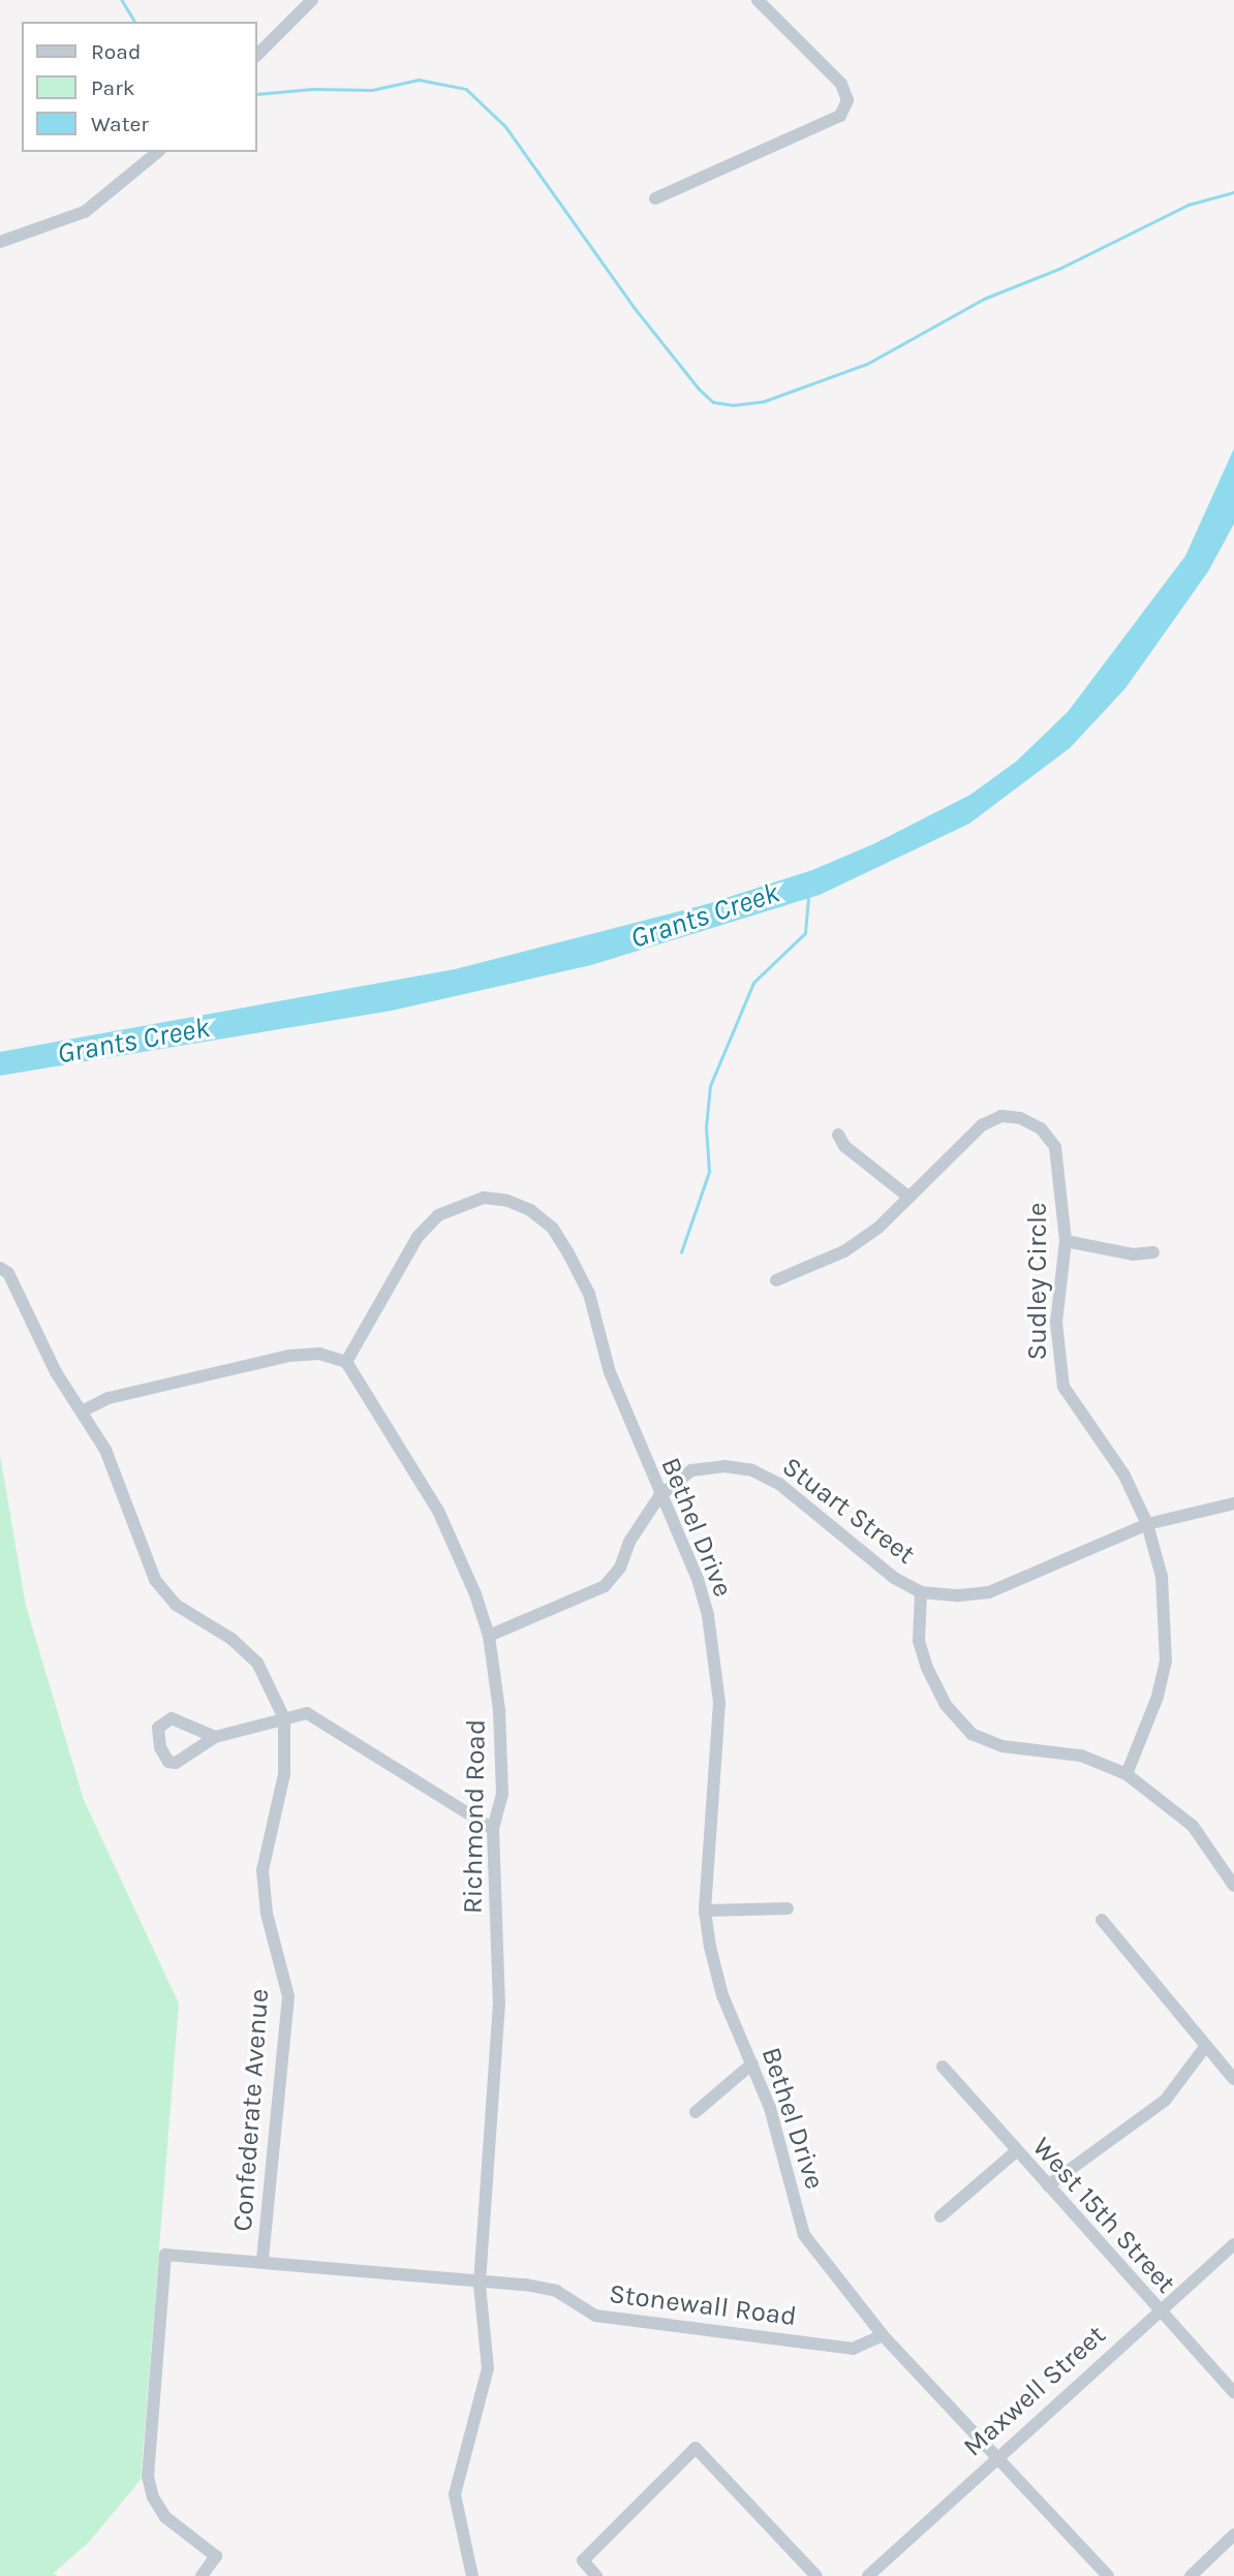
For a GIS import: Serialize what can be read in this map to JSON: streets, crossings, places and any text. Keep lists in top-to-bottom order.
{
  "streets": {
    "street": [
      "Sudley Circle",
      "Stuart Street",
      "Bethel Drive",
      "Richmond Road",
      "Confederate Avenue",
      "West 15th Street",
      "Stonewall Road",
      "Maxwell Street"
    ]
  },
  "crossings": [
    ["Sudley Circle", "Stuart Street"],
    ["Stuart Street", "Bethel Drive"],
    ["Stuart Street", "Richmond Road"],
    ["Bethel Drive", "Richmond Road"],
    ["Bethel Drive", "Stonewall Road"],
    ["Bethel Drive", "Maxwell Street"],
    ["Richmond Road", "Stonewall Road"],
    ["Confederate Avenue", "Stonewall Road"],
    ["West 15th Street", "Maxwell Street"]
  ],
  "water": ["Grants Creek"],
  "legend": ["Road", "Park", "Water"]
}
